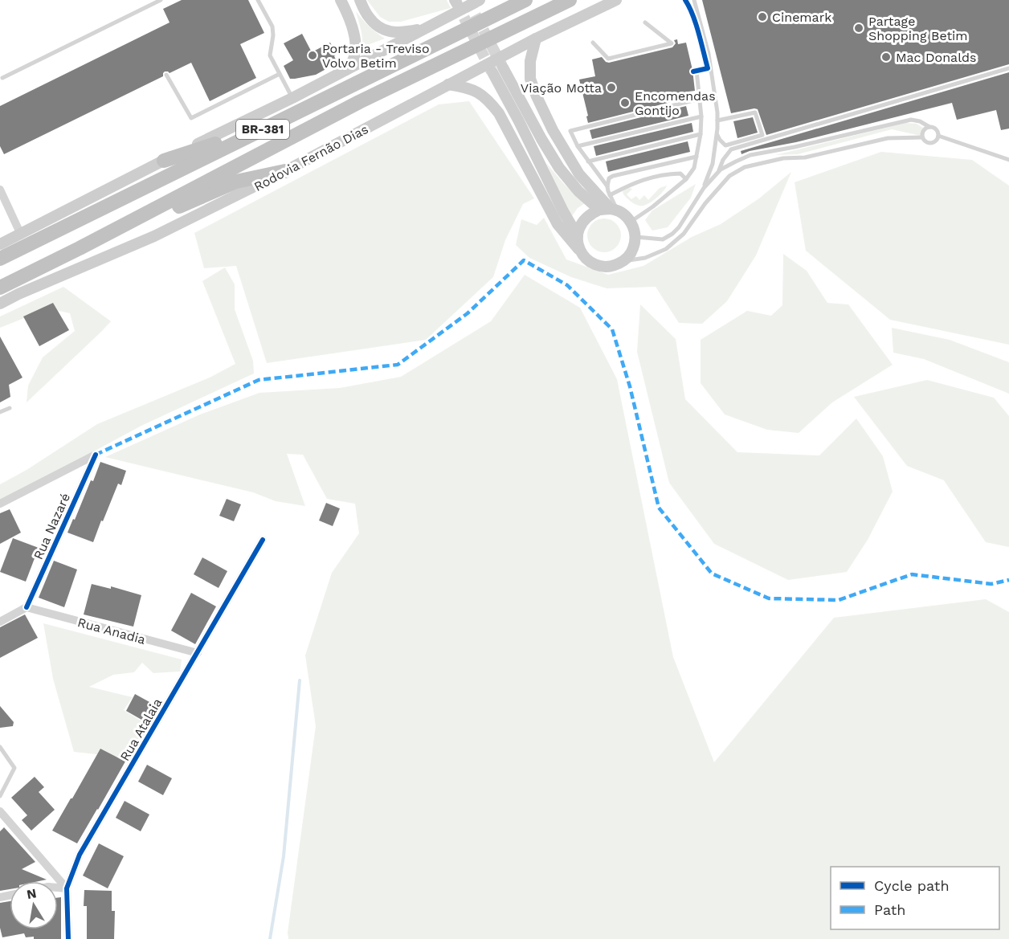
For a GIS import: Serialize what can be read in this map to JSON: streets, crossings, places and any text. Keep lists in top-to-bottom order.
{
  "streets": {
    "highway": ["BR-381", "Rodovia Fernão Dias"],
    "street": ["Rua Nazaré", "Rua Anadia", "Rua Atalaia"]
  },
  "crossings": [
    ["Rua Nazaré", "Rua Anadia"],
    ["Rua Anadia", "Rua Atalaia"]
  ],
  "places": [
    "Cinemark",
    "Partage Shopping Betim",
    "Portaria - Treviso Volvo Betim",
    "Mac Donalds",
    "Viação Motta",
    "Encomendas Gontijo"
  ],
  "legend": ["Cycle path", "Path"],
  "north": "top"
}
